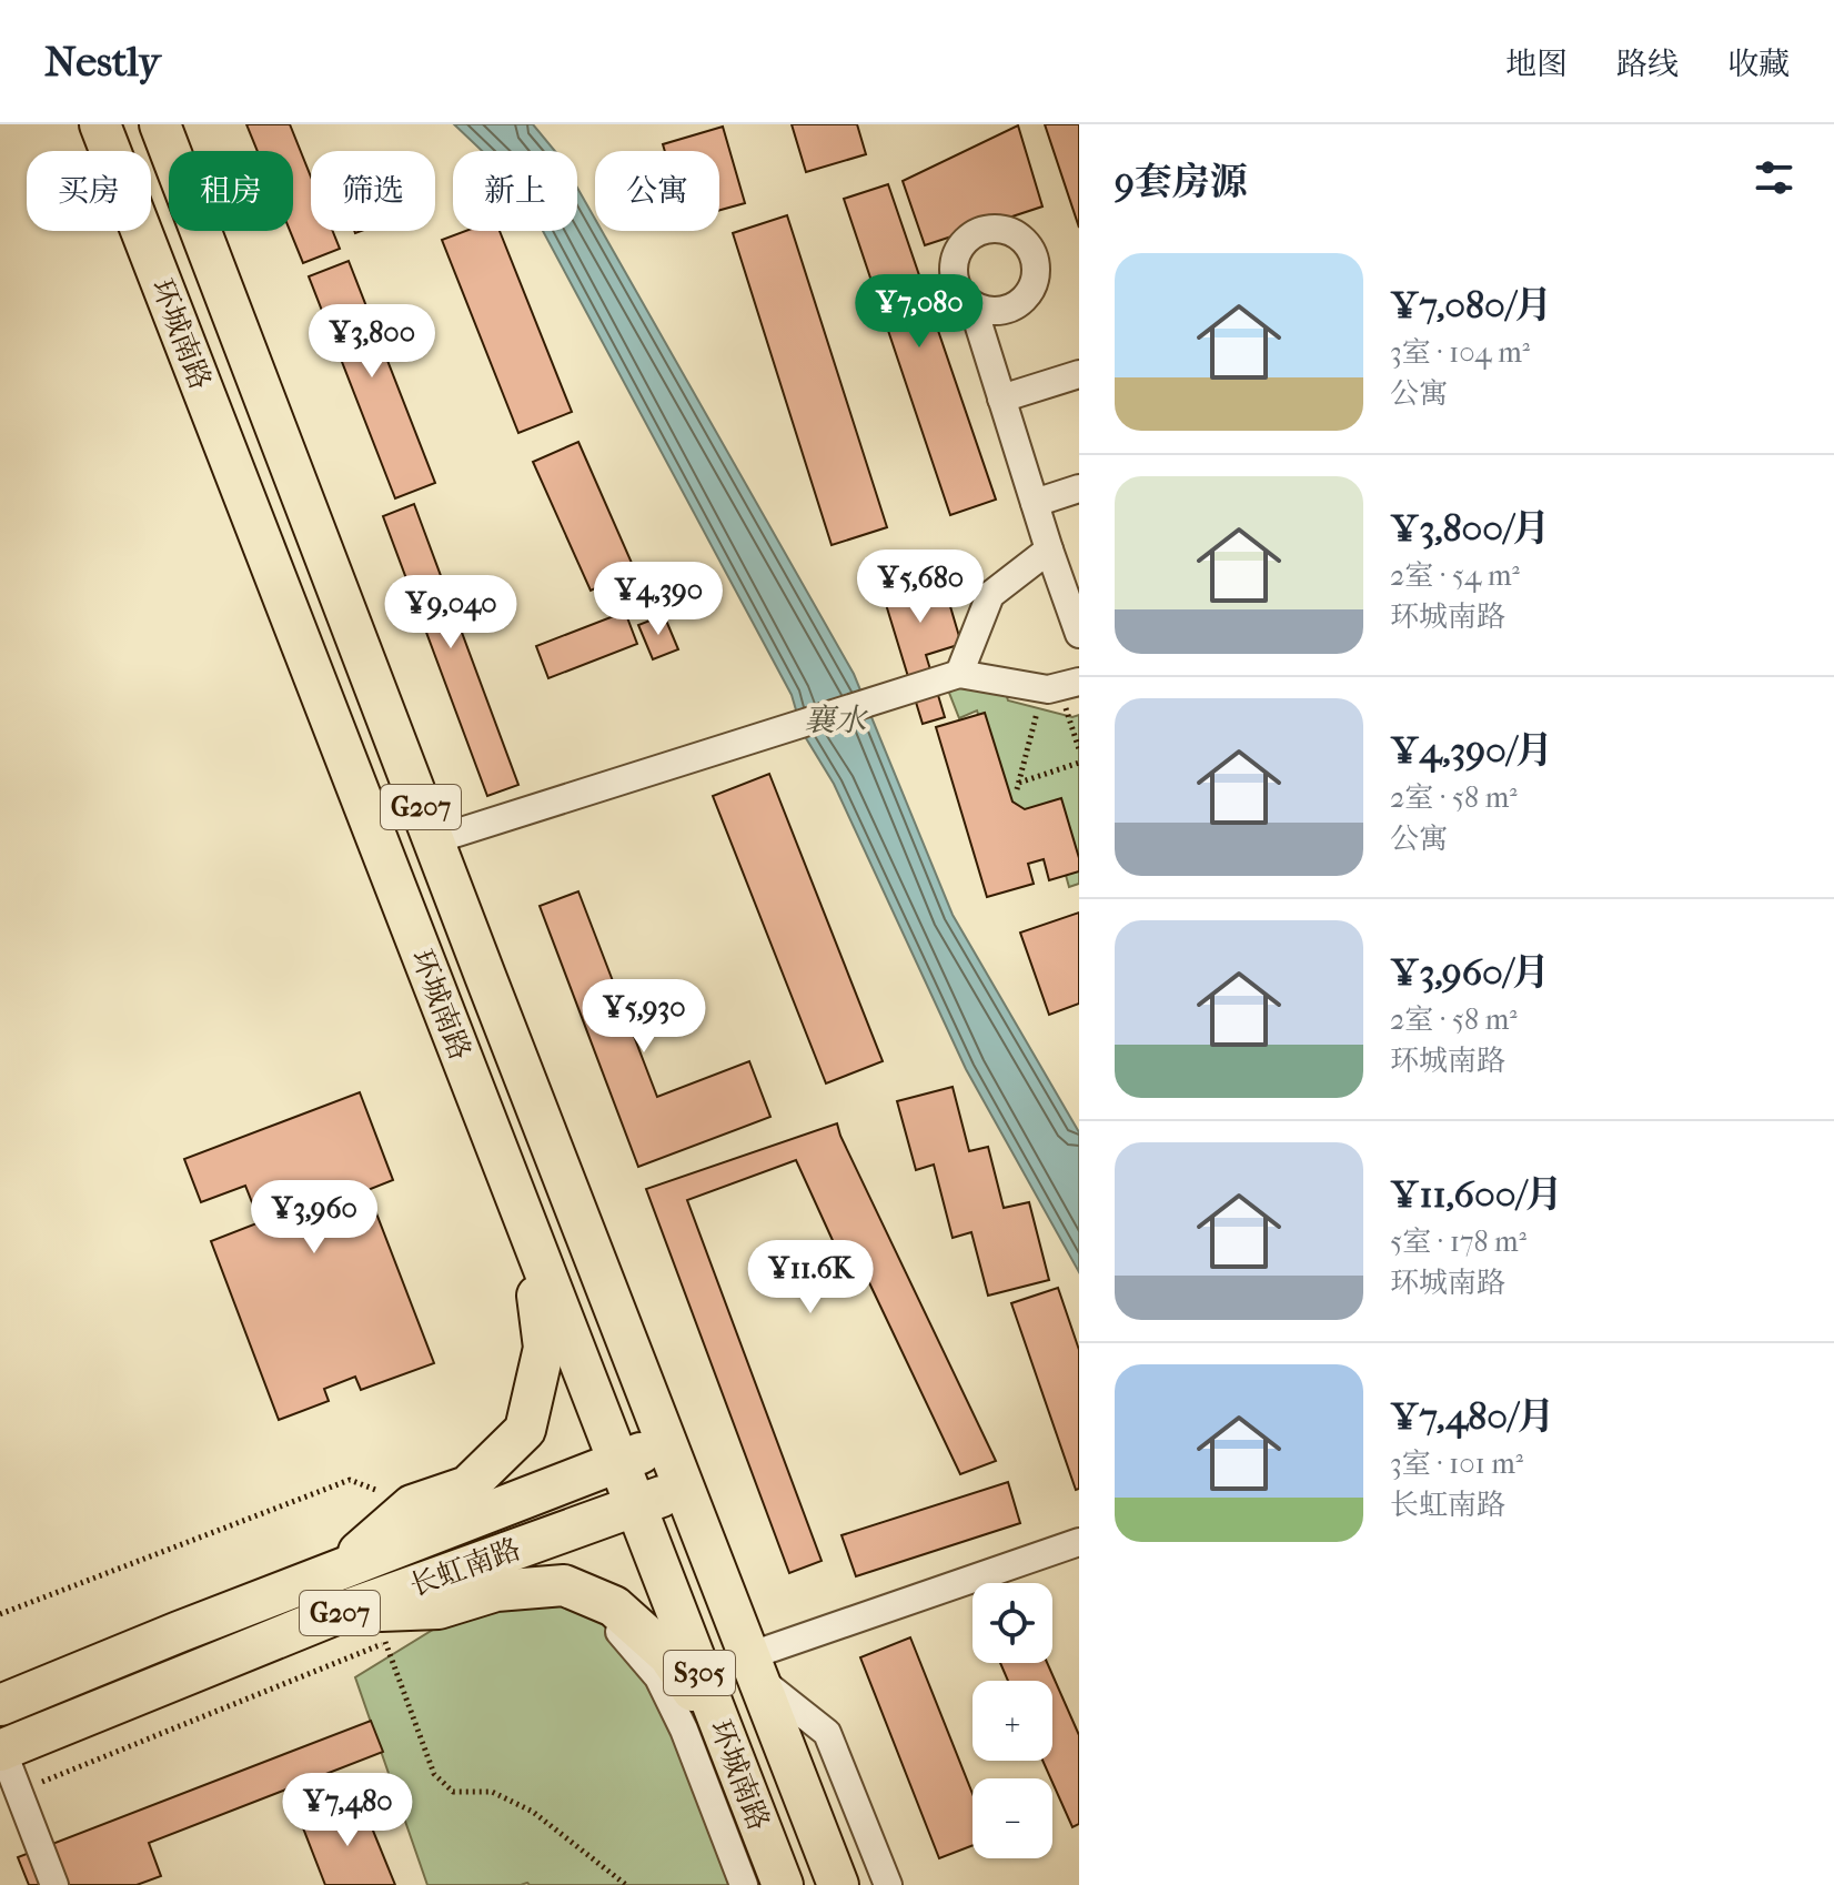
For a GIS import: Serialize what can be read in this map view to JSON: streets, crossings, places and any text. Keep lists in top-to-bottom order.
{
  "streets": {
    "highway": [
      "环城南路",
      "G207",
      "长虹南路",
      "S305"
    ]
  },
  "crossings": [
    ["环城南路", "长虹南路"]
  ],
  "water": ["襄水"],
  "page": {
    "header": "Nestly",
    "nav": ["地图", "路线", "收藏"],
    "heading": "9套房源",
    "chip": [
      "买房",
      "租房",
      "筛选",
      "新上",
      "公寓"
    ],
    "list": [
      {
        "name": "¥7,080/月",
        "note": "3室 · 104 m² · 公寓"
      },
      {
        "name": "¥3,800/月",
        "note": "2室 · 54 m² · 环城南路"
      },
      {
        "name": "¥4,390/月",
        "note": "2室 · 58 m² · 公寓"
      },
      {
        "name": "¥3,960/月",
        "note": "2室 · 58 m² · 环城南路"
      },
      {
        "name": "¥11,600/月",
        "note": "5室 · 178 m² · 环城南路"
      },
      {
        "name": "¥7,480/月",
        "note": "3室 · 101 m² · 长虹南路"
      }
    ],
    "price": [
      "¥7,080",
      "¥3,800",
      "¥5,680",
      "¥4,390",
      "¥9,040",
      "¥5,930",
      "¥3,960",
      "¥11.6K",
      "¥7,480"
    ],
    "map_buttons": ["+", "−"]
  }
}
